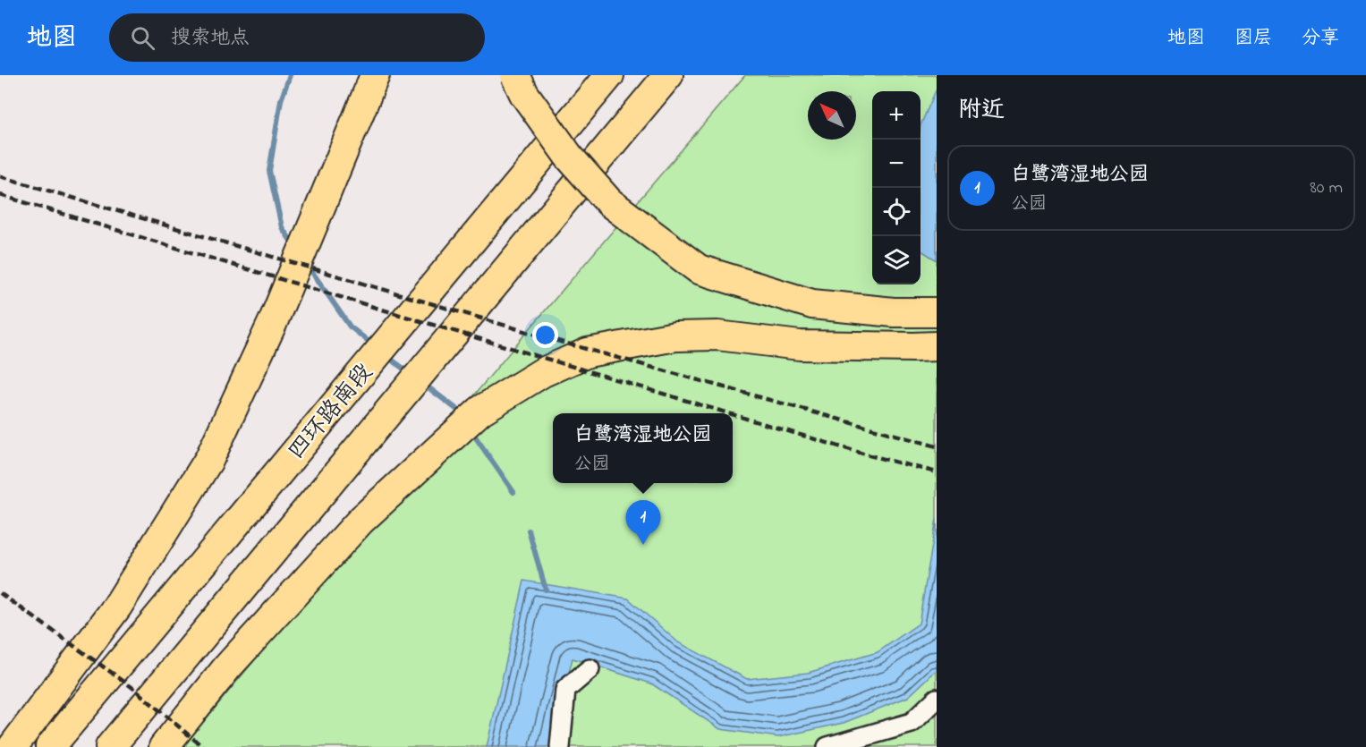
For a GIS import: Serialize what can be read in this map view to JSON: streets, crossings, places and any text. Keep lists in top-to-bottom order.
{
  "streets": {
    "highway": ["四环路南段"]
  },
  "north": "top left",
  "page": {
    "header": "地图",
    "search": "搜索地点",
    "nav": ["地图", "图层", "分享"],
    "heading": "附近",
    "map_buttons": ["+", "−"],
    "list": [
      {
        "mark": "1",
        "name": "白鹭湾湿地公园",
        "note": "公园",
        "value": "80 m"
      }
    ],
    "popup": ["白鹭湾湿地公园", "公园"],
    "pins": "1"
  }
}
